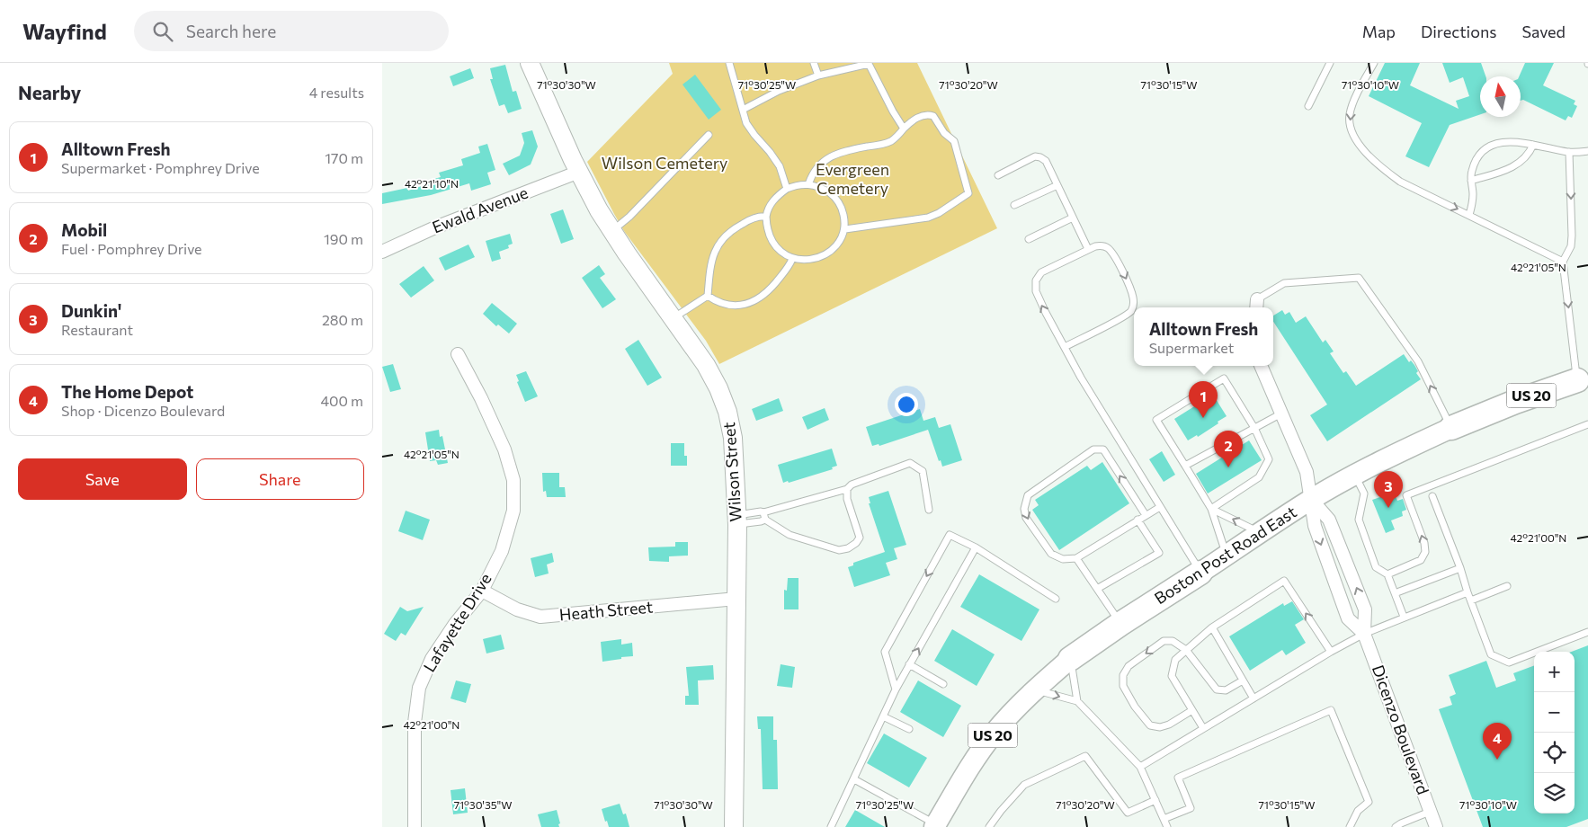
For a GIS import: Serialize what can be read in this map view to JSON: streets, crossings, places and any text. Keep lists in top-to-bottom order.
{
  "streets": {
    "highway": ["US 20", "Boston Post Road East"],
    "street": [
      "Ewald Avenue",
      "Wilson Street",
      "Heath Street",
      "Lafayette Drive",
      "Dicenzo Boulevard"
    ]
  },
  "crossings": [
    ["Ewald Avenue", "Wilson Street"],
    ["Wilson Street", "Heath Street"],
    ["Boston Post Road East", "Dicenzo Boulevard"],
    ["Heath Street", "Lafayette Drive"]
  ],
  "parks": ["Wilson Cemetery", "Evergreen Cemetery"],
  "north": "top",
  "page": {
    "header": "Wayfind",
    "search": "Search here",
    "nav": ["Map", "Directions", "Saved"],
    "heading": ["Nearby", "4 results"],
    "list": [
      {
        "mark": "1",
        "name": "Alltown Fresh",
        "note": "Supermarket · Pomphrey Drive",
        "value": "170 m"
      },
      {
        "mark": "2",
        "name": "Mobil",
        "note": "Fuel · Pomphrey Drive",
        "value": "190 m"
      },
      {
        "mark": "3",
        "name": "Dunkin'",
        "note": "Restaurant",
        "value": "280 m"
      },
      {
        "mark": "4",
        "name": "The Home Depot",
        "note": "Shop · Dicenzo Boulevard",
        "value": "400 m"
      }
    ],
    "popup": ["Alltown Fresh", "Supermarket"],
    "pins": [
      "1",
      "2",
      "3",
      "4"
    ],
    "buttons": ["Save", "Share"],
    "map_buttons": ["+", "−"]
  },
  "coordinates": [
    "71°30'30\"W",
    "71°30'25\"W",
    "71°30'20\"W",
    "71°30'15\"W",
    "71°30'10\"W",
    "42°21'10\"N",
    "42°21'05\"N",
    "42°21'00\"N",
    "71°30'35\"W"
  ]
}
